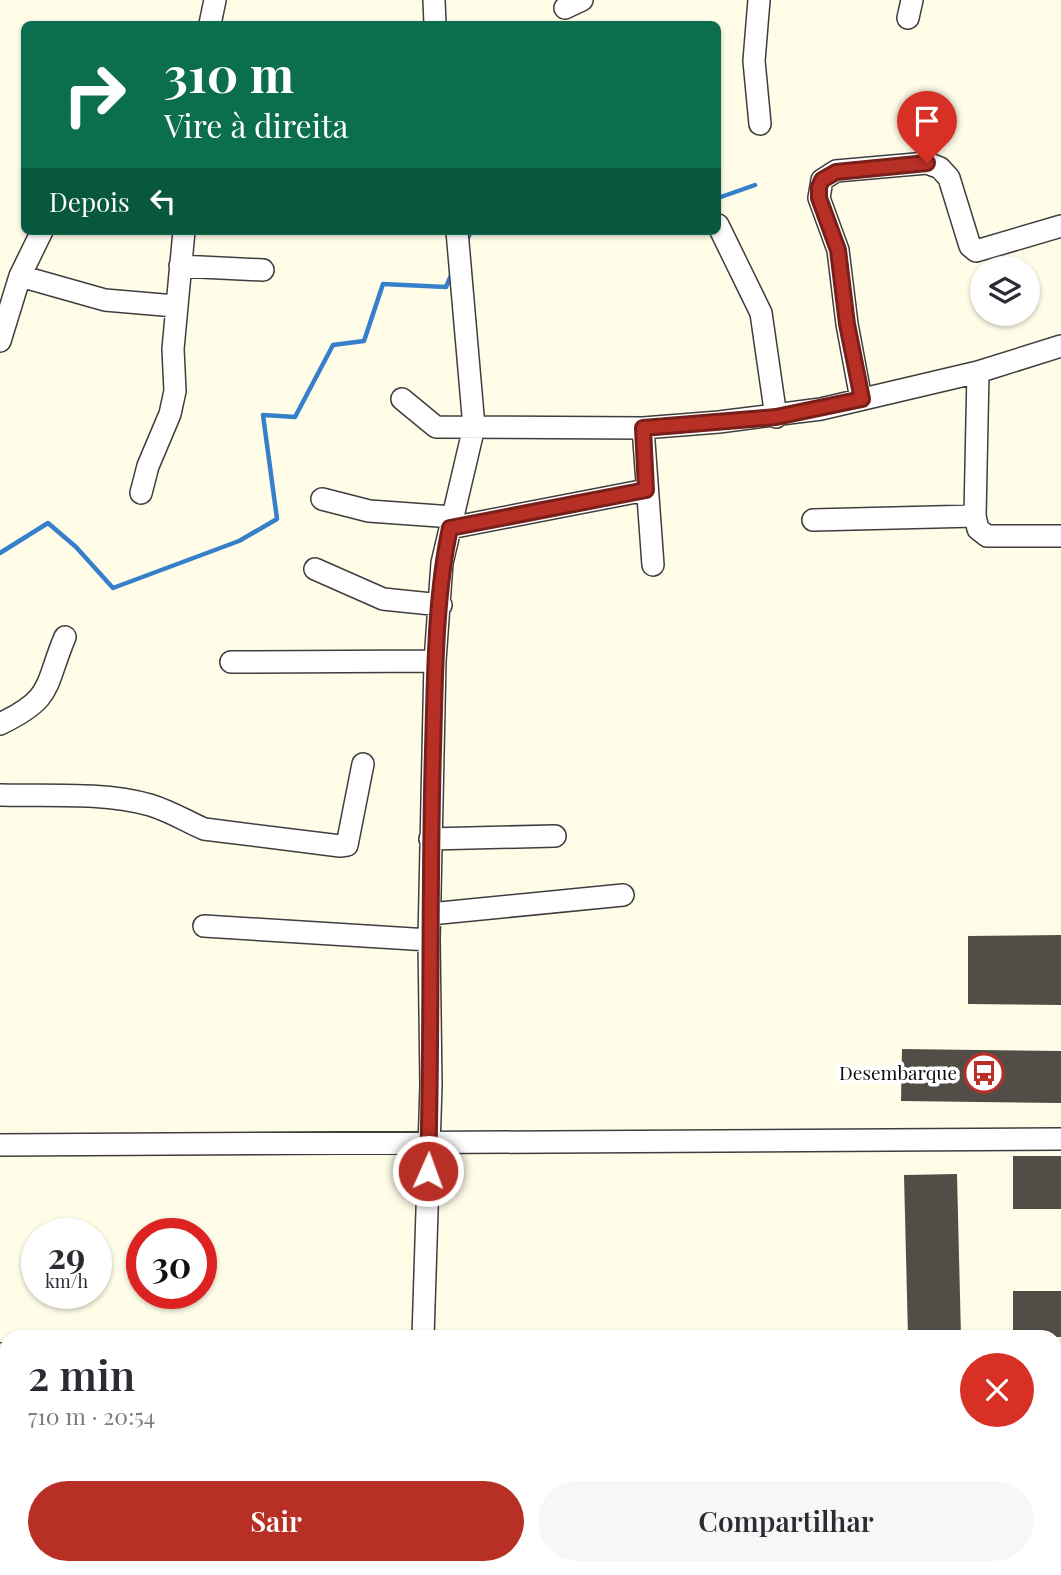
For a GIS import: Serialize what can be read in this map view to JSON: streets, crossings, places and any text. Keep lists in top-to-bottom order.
{
  "places": {
    "bus stop": ["Desembarque"]
  },
  "page": {
    "turn": ["310 m", "Vire à direita"],
    "then": "Depois",
    "speed": "29 km/h",
    "limit": "30",
    "heading": ["2 min", "710 m · 20:54"],
    "buttons": ["Sair", "Compartilhar"]
  }
}
